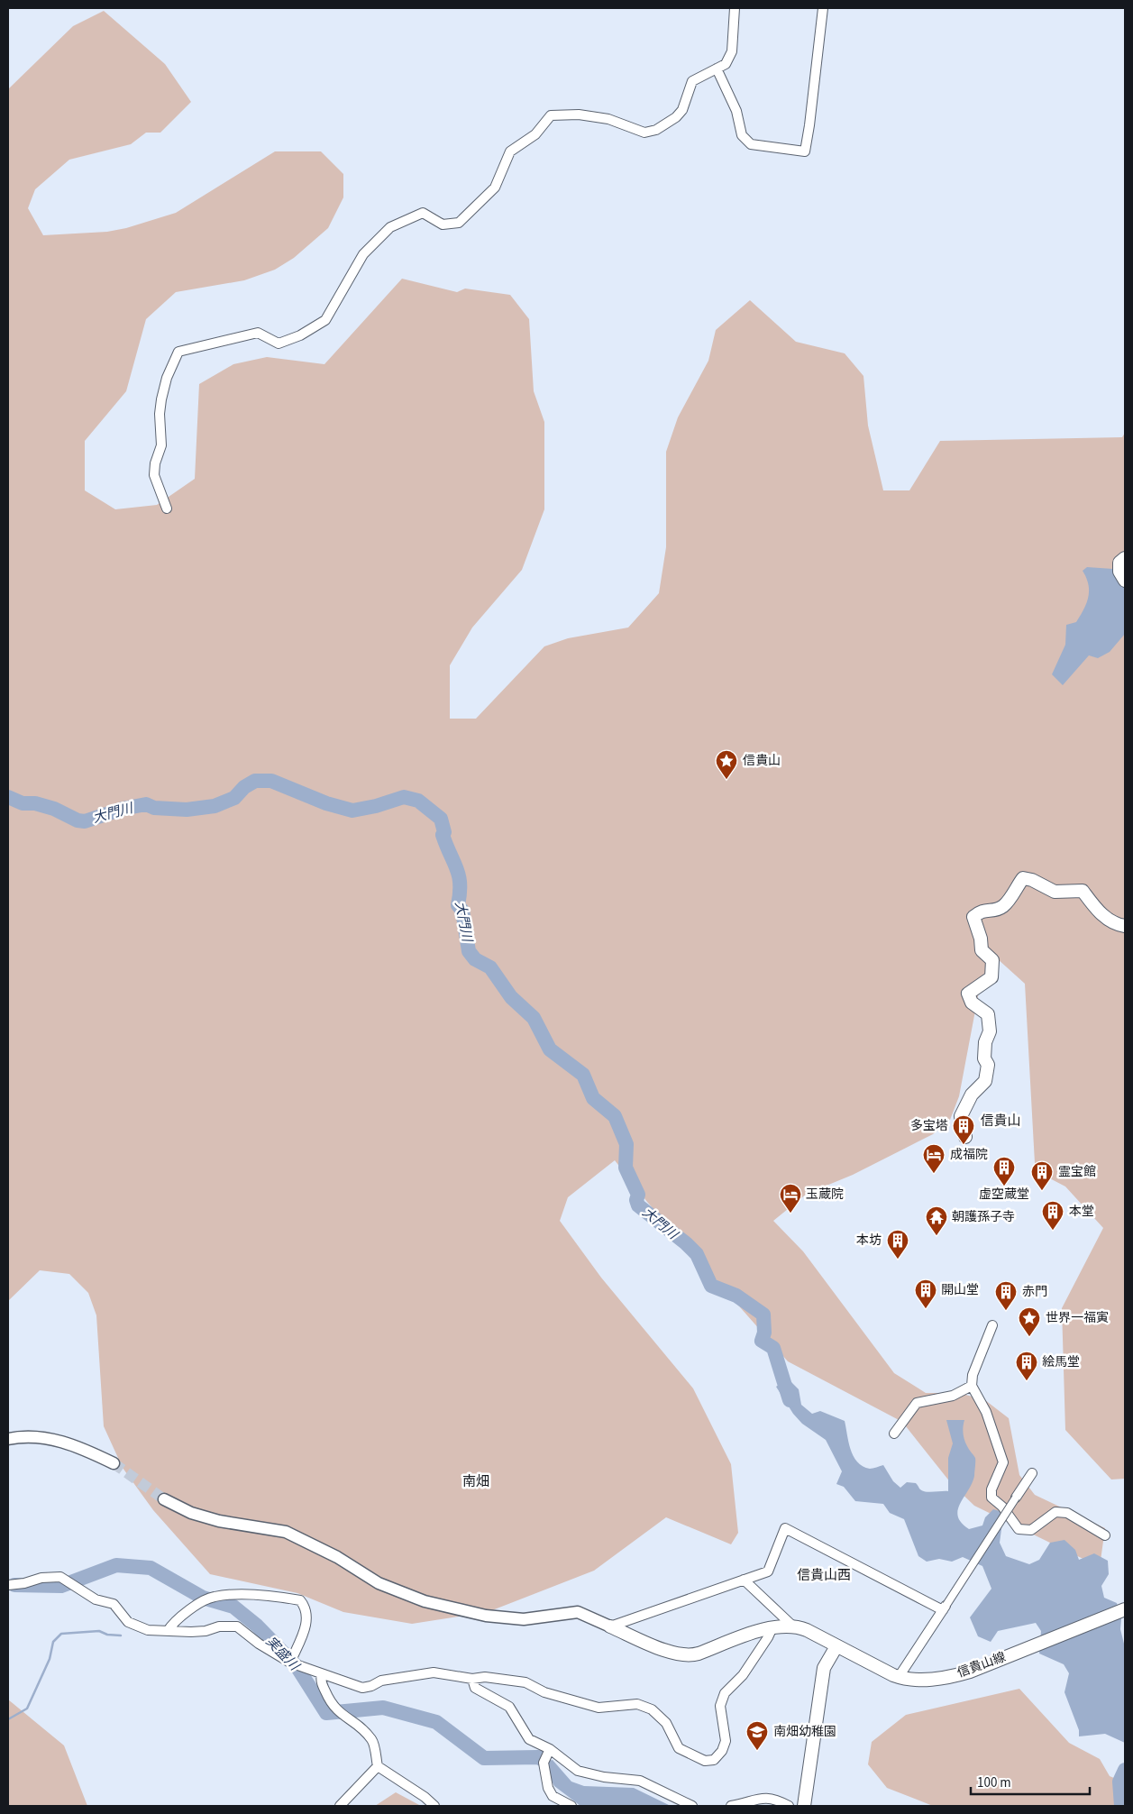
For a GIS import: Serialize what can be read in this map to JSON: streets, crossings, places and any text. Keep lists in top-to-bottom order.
{
  "streets": {
    "main road": ["信貴山線"]
  },
  "districts": ["信貴山", "南畑", "信貴山西"],
  "water": ["大門川", "実盛川"],
  "places": {
    "place": ["信貴山", "世界一福寅"],
    "building": [
      "多宝塔",
      "虚空蔵堂",
      "霊宝館",
      "本堂",
      "本坊",
      "開山堂",
      "赤門",
      "絵馬堂"
    ],
    "hotel": ["成福院", "玉蔵院"],
    "temple": ["朝護孫子寺"],
    "school or university": ["南畑幼稚園"]
  },
  "scale_bar": "100 m"
}
